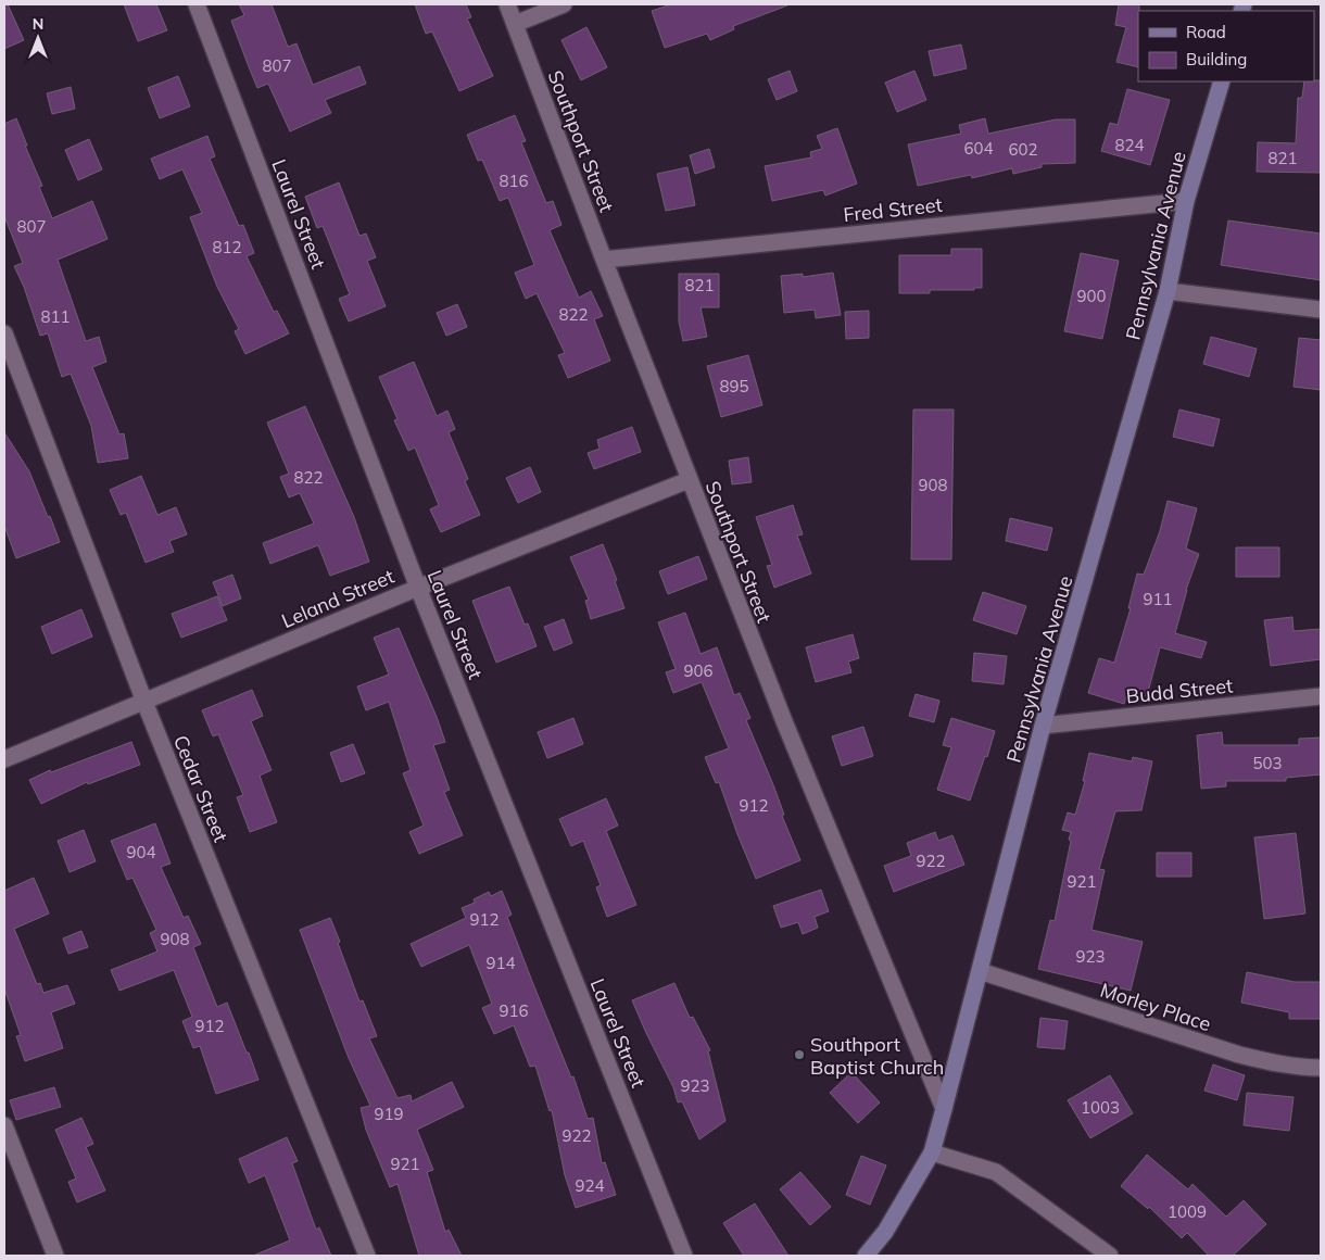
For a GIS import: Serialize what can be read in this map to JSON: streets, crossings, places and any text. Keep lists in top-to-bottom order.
{
  "streets": {
    "main road": ["Pennsylvania Avenue"],
    "street": [
      "Southport Street",
      "Fred Street",
      "Laurel Street",
      "Leland Street",
      "Budd Street",
      "Cedar Street",
      "Morley Place"
    ]
  },
  "crossings": [
    ["Southport Street", "Fred Street"],
    ["Southport Street", "Pennsylvania Avenue"],
    ["Southport Street", "Leland Street"],
    ["Fred Street", "Pennsylvania Avenue"],
    ["Laurel Street", "Leland Street"],
    ["Pennsylvania Avenue", "Budd Street"],
    ["Pennsylvania Avenue", "Morley Place"],
    ["Leland Street", "Cedar Street"]
  ],
  "places": ["Southport Baptist Church"],
  "house_numbers": [
    "807",
    "824",
    "604",
    "602",
    "821",
    "816",
    "807",
    "812",
    "821",
    "900",
    "822",
    "811",
    "895",
    "822",
    "908",
    "911",
    "906",
    "503",
    "912",
    "904",
    "922",
    "921",
    "912",
    "908",
    "923",
    "914",
    "916",
    "912",
    "923",
    "1003",
    "919",
    "922",
    "921",
    "924",
    "1009"
  ],
  "legend": ["Road", "Building"],
  "north": "top"
}
